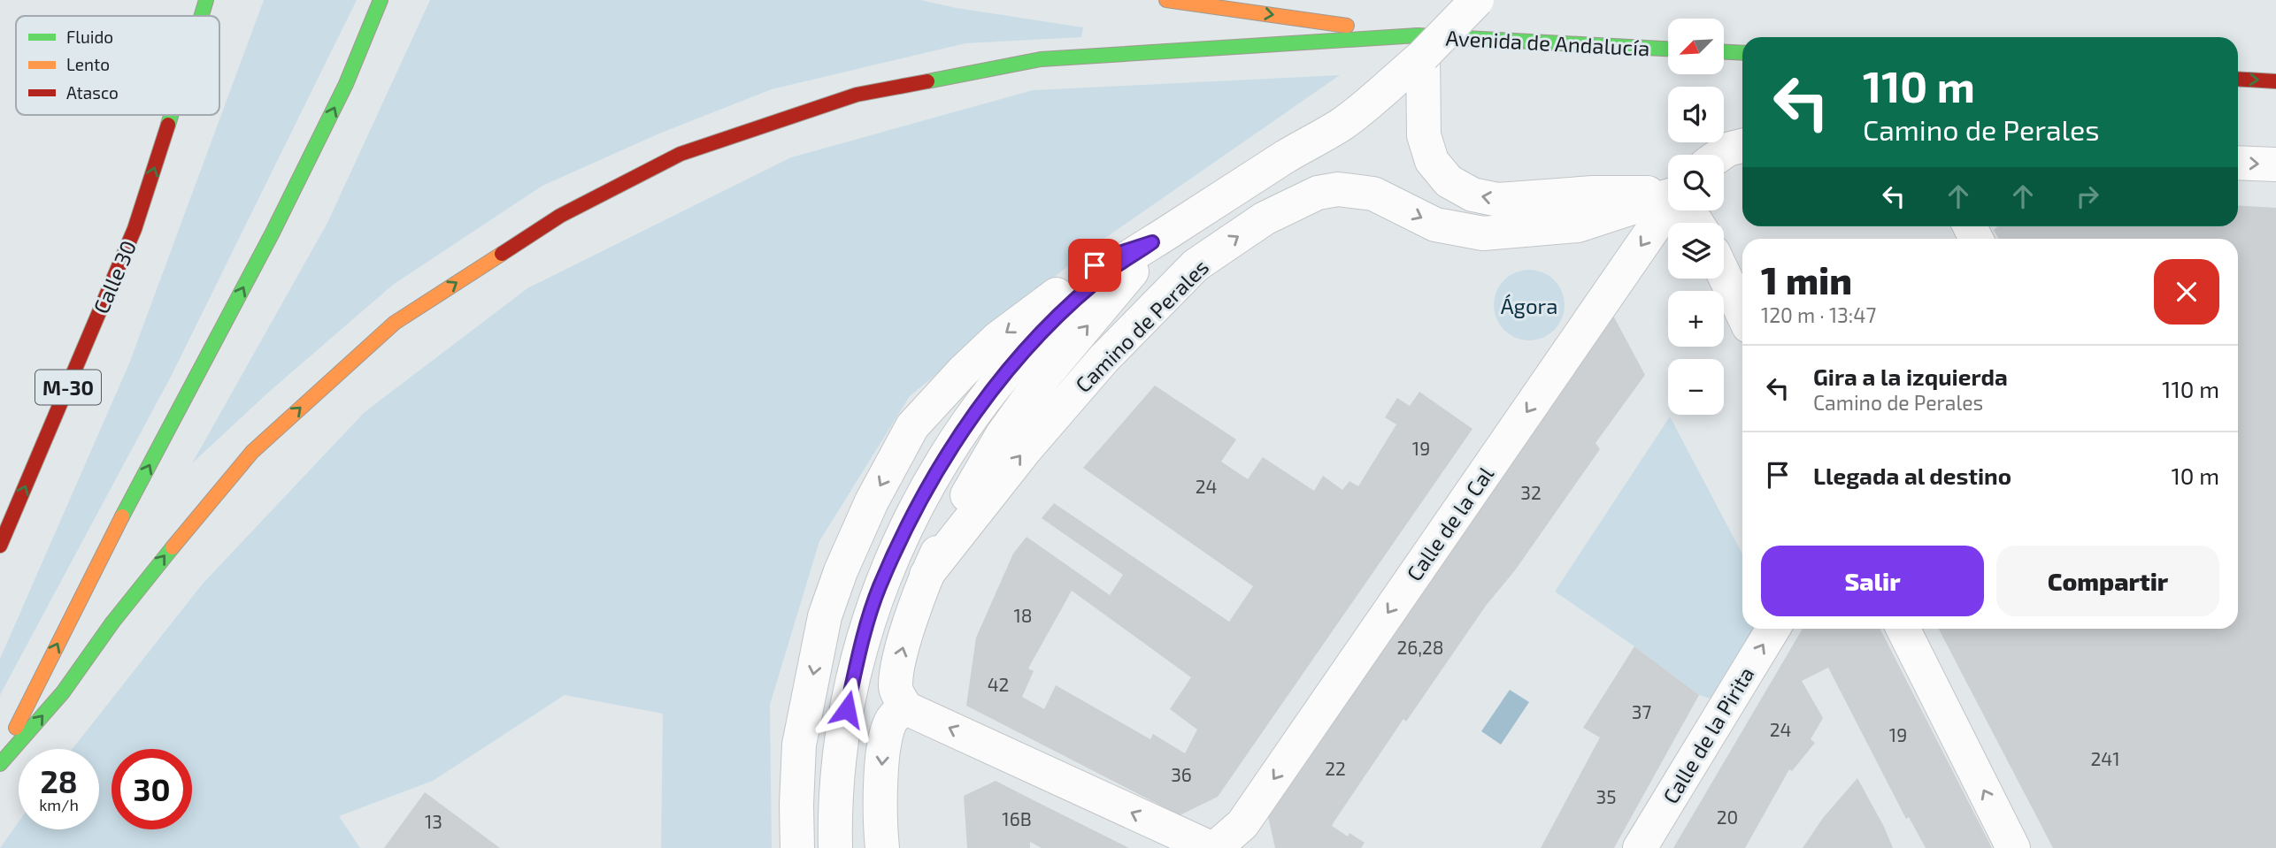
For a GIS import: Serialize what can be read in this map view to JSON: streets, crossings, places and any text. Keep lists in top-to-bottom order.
{
  "streets": {
    "highway": ["Avenida de Andalucía", "Calle 30", "M-30"],
    "street": ["Camino de Perales", "Calle de la Cal", "Calle de la Pirita"]
  },
  "crossings": [
    ["Avenida de Andalucía", "Camino de Perales"]
  ],
  "one_way": ["Calle de la Cal", "Calle de la Pirita"],
  "parks": ["Ágora"],
  "house_numbers": [
    "19",
    "24",
    "32",
    "18",
    "26,28",
    "42",
    "37",
    "24",
    "19",
    "241",
    "22",
    "36",
    "35",
    "20",
    "16B",
    "13"
  ],
  "legend": ["Fluido", "Lento", "Atasco"],
  "north": "bottom left",
  "page": {
    "map_buttons": ["+", "−"],
    "turn": ["110 m", "Camino de Perales"],
    "heading": ["1 min", "120 m · 13:47"],
    "list": [
      {
        "name": "Gira a la izquierda",
        "note": "Camino de Perales",
        "value": "110 m"
      },
      {
        "name": "Llegada al destino",
        "value": "10 m"
      }
    ],
    "buttons": ["Salir", "Compartir"],
    "speed": "28 km/h",
    "limit": "30"
  }
}
